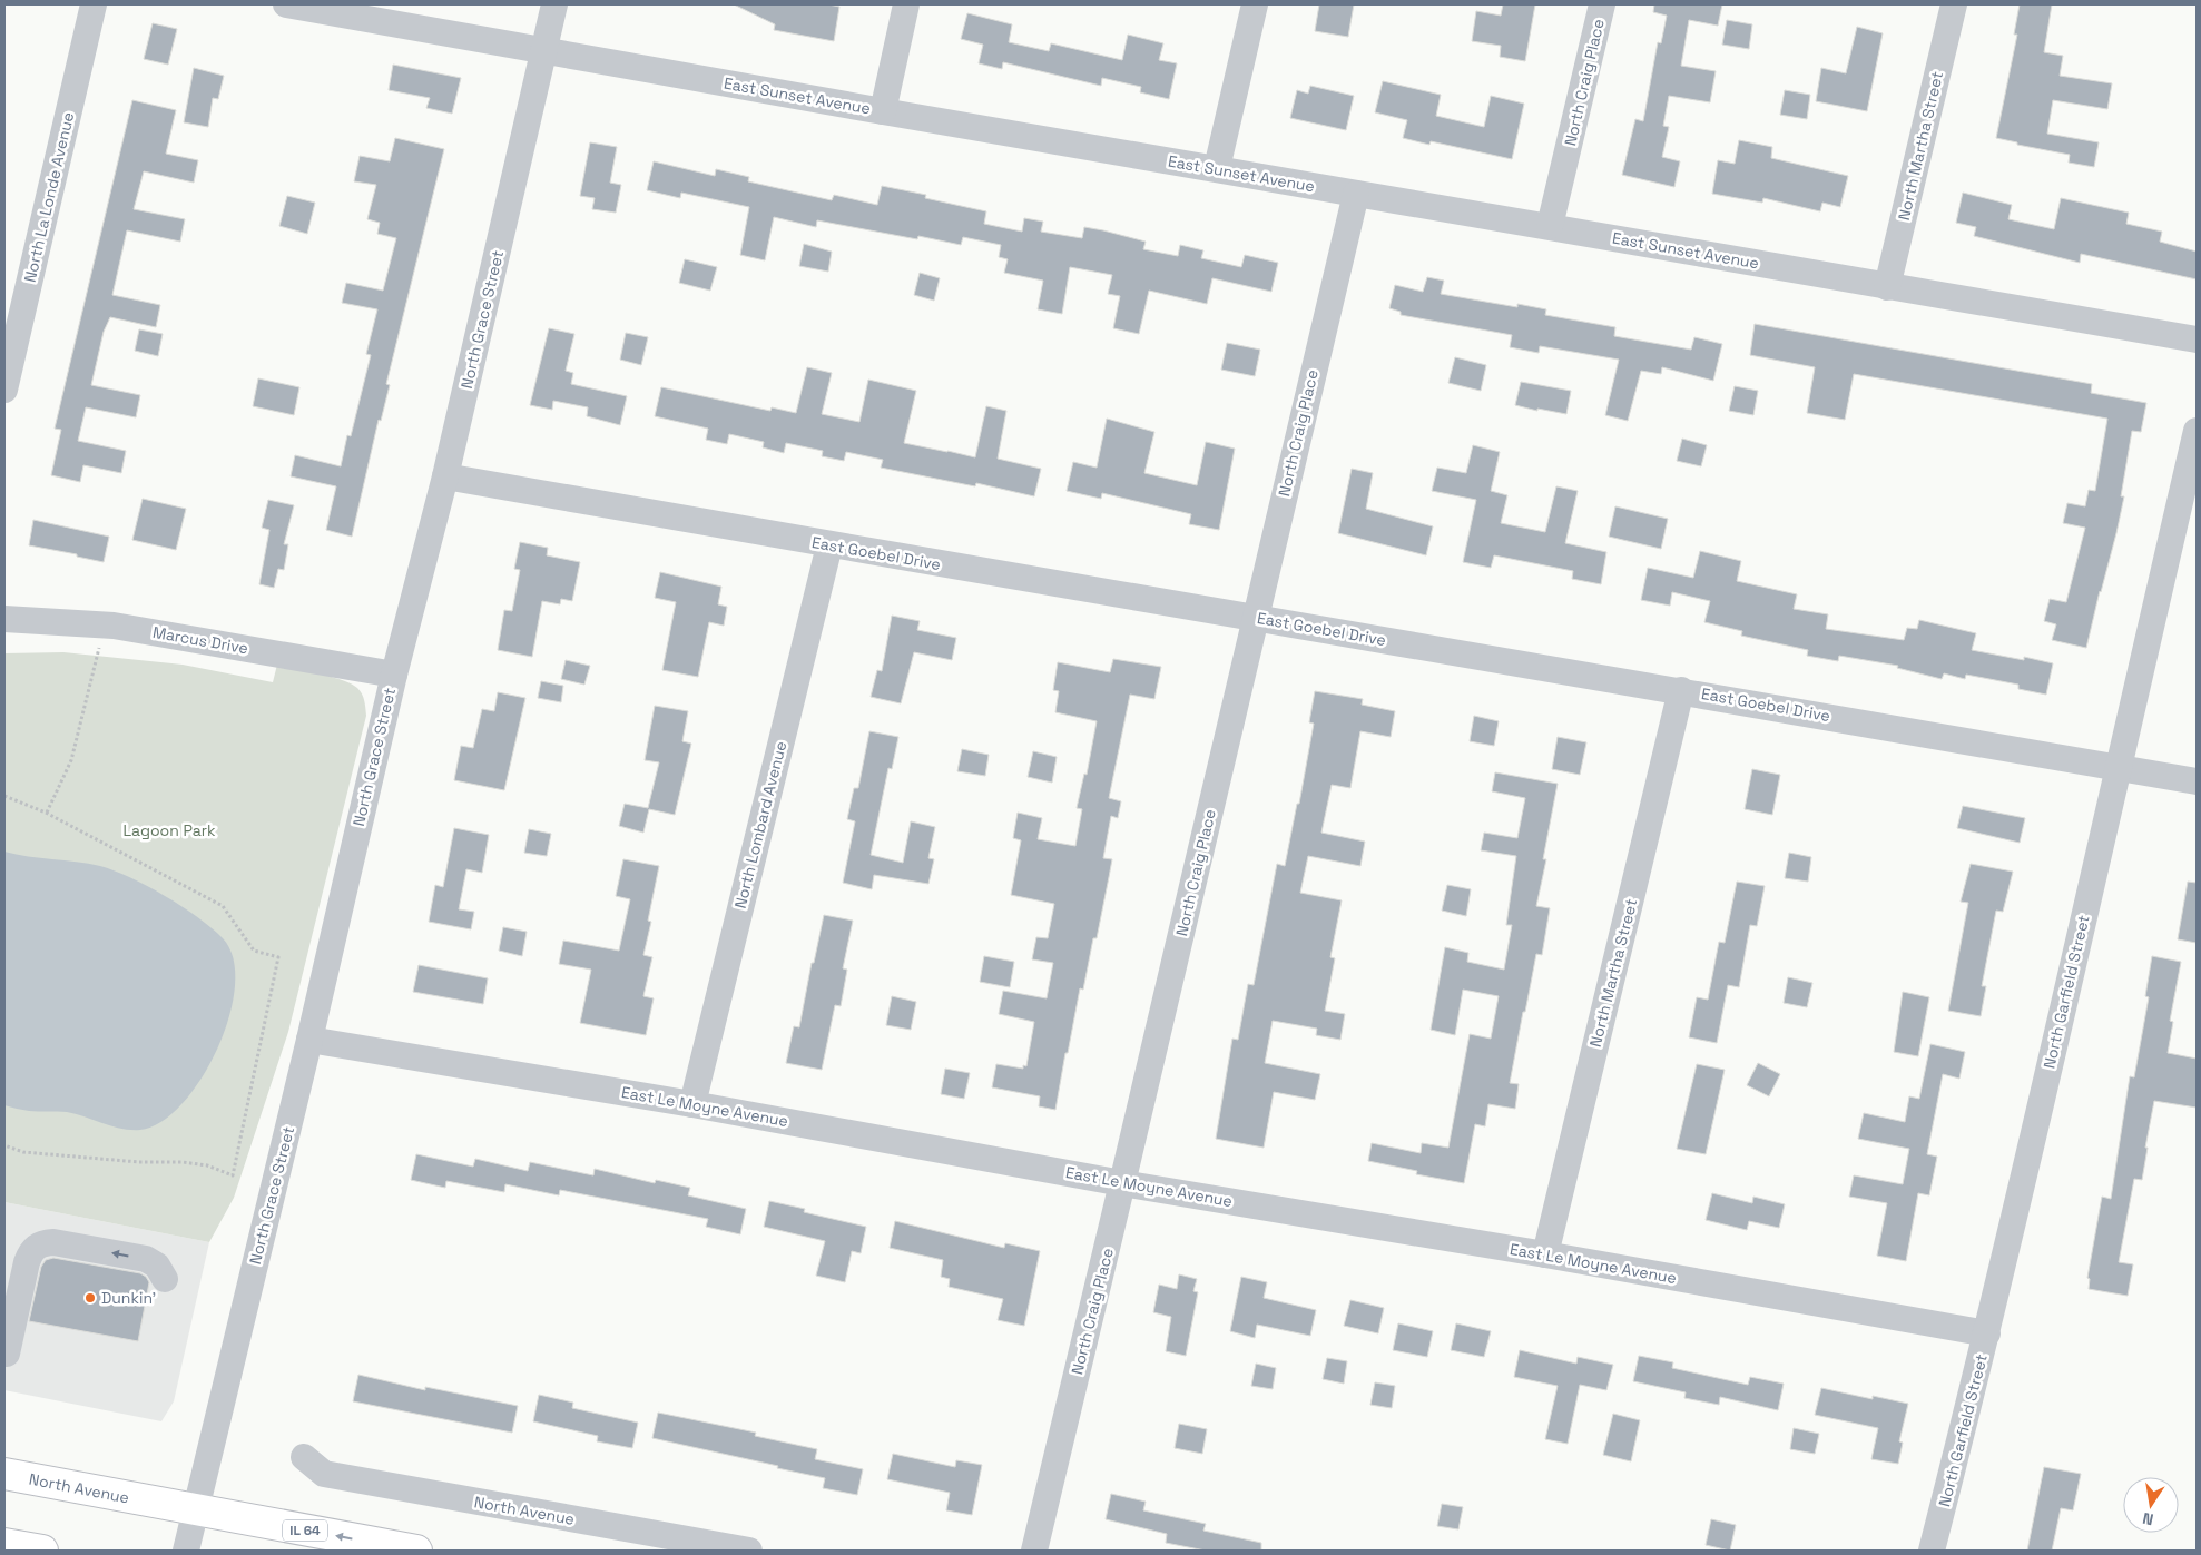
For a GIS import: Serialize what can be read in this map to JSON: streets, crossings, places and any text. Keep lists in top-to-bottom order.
{
  "streets": {
    "main road": ["North Avenue", "IL 64"],
    "street": [
      "North Craig Place",
      "East Sunset Avenue",
      "North Martha Street",
      "North La Londe Avenue",
      "North Grace Street",
      "East Goebel Drive",
      "Marcus Drive",
      "North Lombard Avenue",
      "North Garfield Street",
      "East Le Moyne Avenue"
    ]
  },
  "crossings": [
    ["North Craig Place", "East Sunset Avenue"],
    ["North Craig Place", "East Goebel Drive"],
    ["North Craig Place", "East Le Moyne Avenue"],
    ["East Sunset Avenue", "North Martha Street"],
    ["East Sunset Avenue", "North Grace Street"],
    ["North Martha Street", "East Goebel Drive"],
    ["North Martha Street", "East Le Moyne Avenue"],
    ["North Grace Street", "East Goebel Drive"],
    ["North Grace Street", "Marcus Drive"],
    ["North Grace Street", "East Le Moyne Avenue"],
    ["North Grace Street", "North Avenue"],
    ["East Goebel Drive", "North Lombard Avenue"],
    ["East Goebel Drive", "North Garfield Street"],
    ["North Lombard Avenue", "East Le Moyne Avenue"],
    ["North Garfield Street", "East Le Moyne Avenue"]
  ],
  "parks": ["Lagoon Park"],
  "places": ["Dunkin'"],
  "north": "bottom"
}
